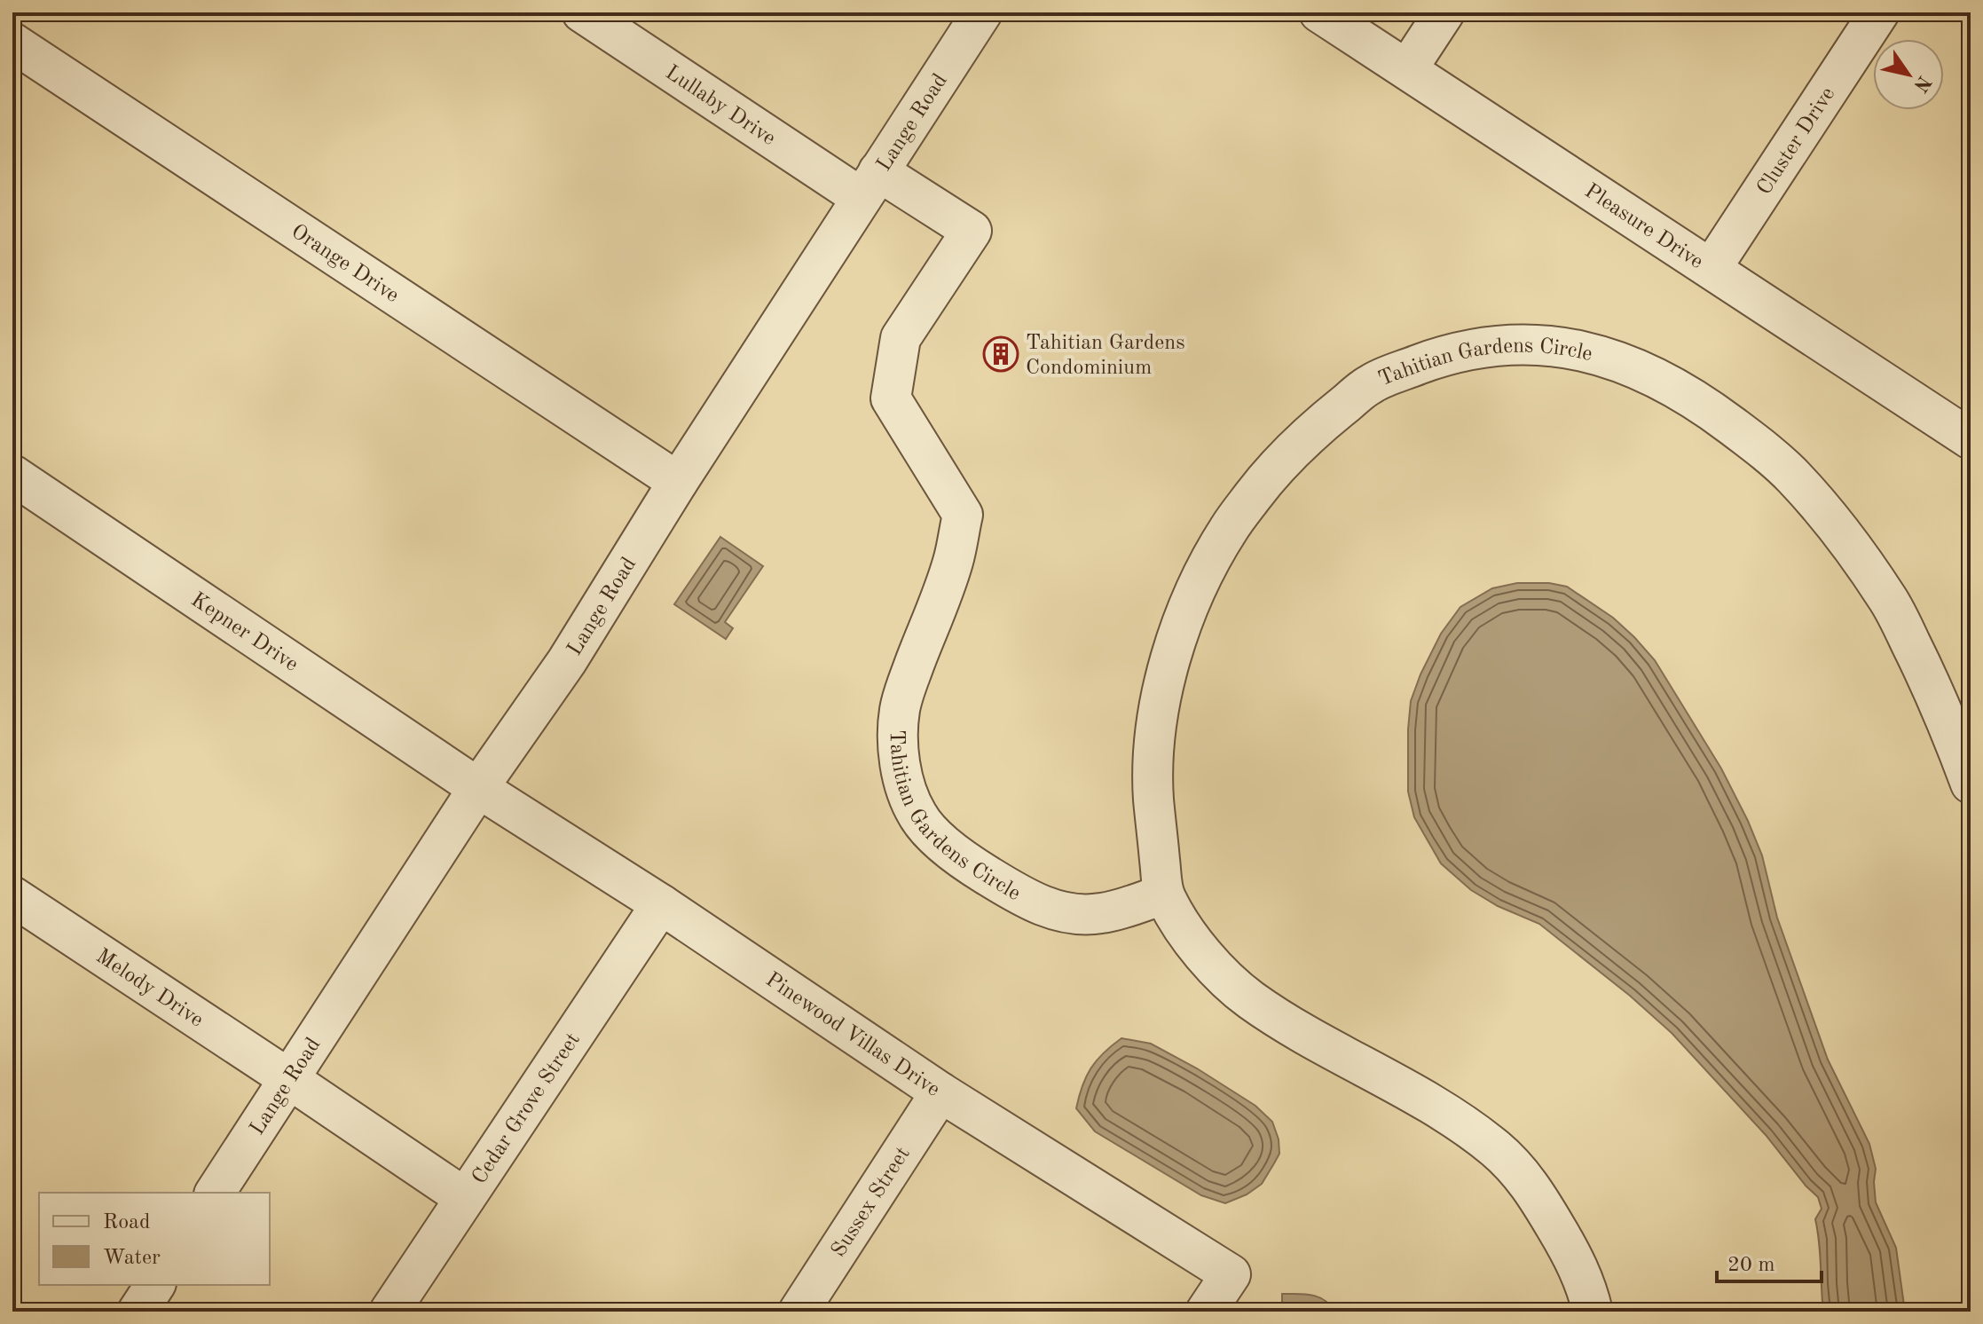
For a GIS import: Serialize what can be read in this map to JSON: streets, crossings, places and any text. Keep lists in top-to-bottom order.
{
  "streets": {
    "street": [
      "Lullaby Drive",
      "Lange Road",
      "Cluster Drive",
      "Pleasure Drive",
      "Orange Drive",
      "Tahitian Gardens Circle",
      "Kepner Drive",
      "Melody Drive",
      "Pinewood Villas Drive",
      "Cedar Grove Street",
      "Sussex Street"
    ]
  },
  "crossings": [
    ["Lullaby Drive", "Lange Road"],
    ["Lullaby Drive", "Tahitian Gardens Circle"],
    ["Lange Road", "Orange Drive"],
    ["Lange Road", "Tahitian Gardens Circle"],
    ["Lange Road", "Kepner Drive"],
    ["Lange Road", "Melody Drive"],
    ["Lange Road", "Pinewood Villas Drive"],
    ["Cluster Drive", "Pleasure Drive"],
    ["Kepner Drive", "Pinewood Villas Drive"],
    ["Melody Drive", "Cedar Grove Street"],
    ["Pinewood Villas Drive", "Cedar Grove Street"],
    ["Pinewood Villas Drive", "Sussex Street"]
  ],
  "places": {
    "building": ["Tahitian Gardens Condominium"]
  },
  "legend": ["Road", "Water"],
  "scale_bar": "20 m",
  "north": "bottom right"
}
